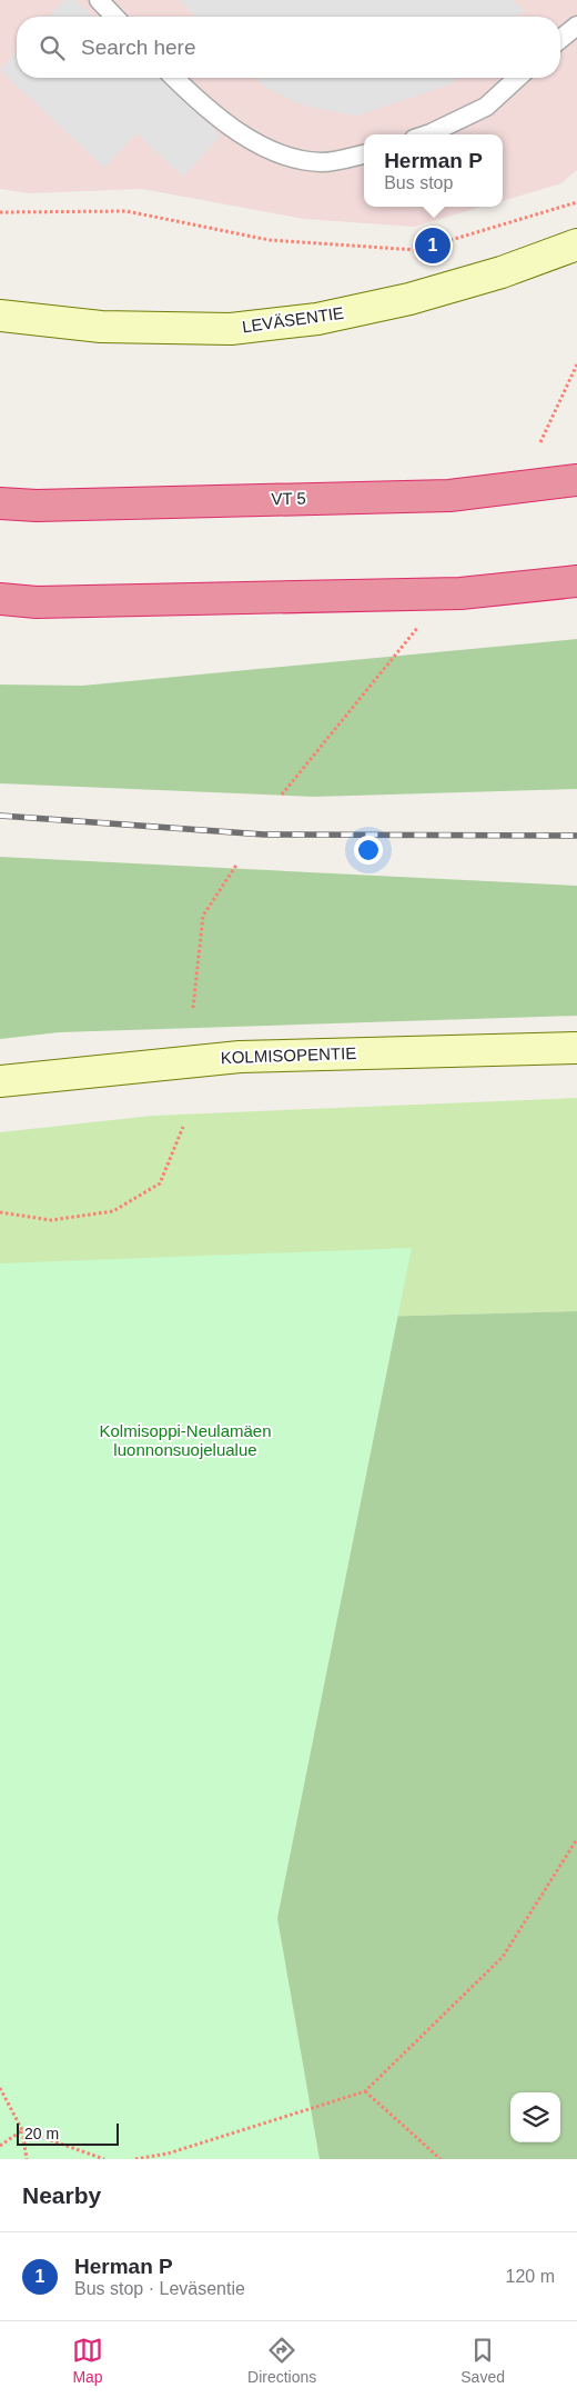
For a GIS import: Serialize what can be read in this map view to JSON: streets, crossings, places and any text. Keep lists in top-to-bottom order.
{
  "streets": {
    "highway": ["VT 5"],
    "main road": ["LEVÄSENTIE", "KOLMISOPENTIE"]
  },
  "parks": ["Kolmisoppi-Neulamäen luonnonsuojelualue"],
  "scale_bar": "20 m",
  "page": {
    "search": "Search here",
    "popup": ["Herman P", "Bus stop"],
    "pins": "1",
    "scale": "20 m",
    "heading": "Nearby",
    "list": [
      {
        "mark": "1",
        "name": "Herman P",
        "note": "Bus stop · Leväsentie",
        "value": "120 m"
      }
    ],
    "nav": ["Map", "Directions", "Saved"]
  }
}
